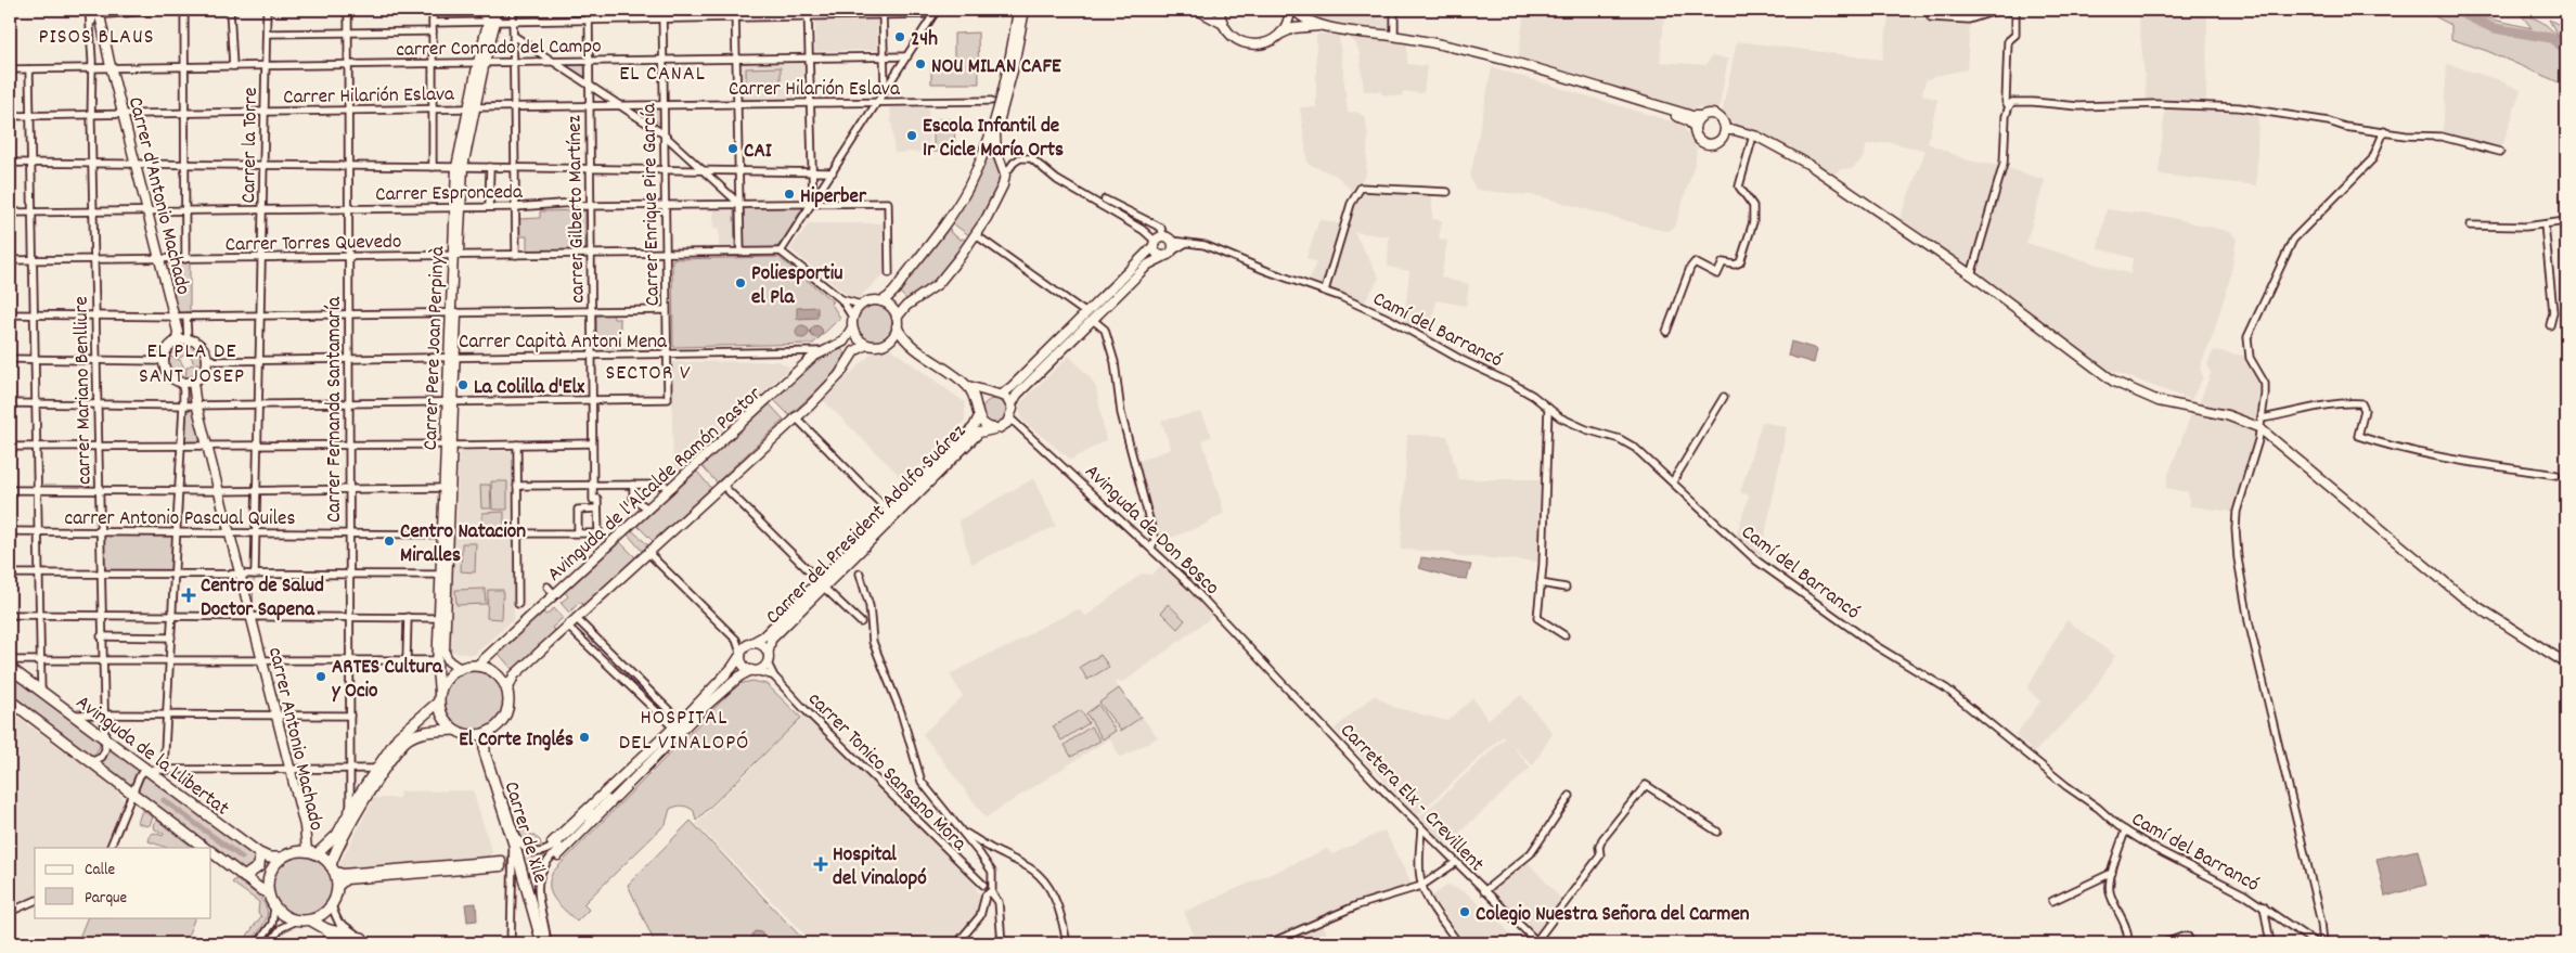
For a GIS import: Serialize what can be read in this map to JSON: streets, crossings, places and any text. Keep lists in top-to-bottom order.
{
  "streets": {
    "highway": ["Avinguda de la Llibertat", "Carrer de Xile"],
    "main road": [
      "Carrer d'Antonio Machado",
      "Carrer Pere Joan Perpinyà",
      "Avinguda de l'Alcalde Ramón Pastor",
      "Carrer del President Adolfo Suárez",
      "carrer Antonio Machado"
    ],
    "street": [
      "carrer Conrado del Campo",
      "Carrer Hilarión Eslava",
      "Carrer la Torre",
      "Carrer Espronceda",
      "Carrer Enrique Pire García",
      "carrer Gilberto Martínez",
      "Carrer Torres Quevedo",
      "Camí del Barrancó",
      "Carrer Capità Antoni Mena",
      "carrer Mariano Benlliure",
      "Carrer Fernanda Santamaría",
      "carrer Antonio Pascual Quiles",
      "Avinguda de Don Bosco",
      "carrer Tonico Sansano Mora",
      "Carretera Elx - Crevillent"
    ]
  },
  "crossings": [
    ["carrer Conrado del Campo", "Carrer la Torre"],
    ["carrer Conrado del Campo", "Carrer d'Antonio Machado"],
    ["carrer Conrado del Campo", "Carrer Enrique Pire García"],
    ["carrer Conrado del Campo", "carrer Gilberto Martínez"],
    ["carrer Conrado del Campo", "Carrer Pere Joan Perpinyà"],
    ["carrer Conrado del Campo", "carrer Mariano Benlliure"],
    ["carrer Conrado del Campo", "Carrer Fernanda Santamaría"],
    ["Carrer Hilarión Eslava", "Carrer la Torre"],
    ["Carrer Hilarión Eslava", "Carrer d'Antonio Machado"],
    ["Carrer Hilarión Eslava", "Carrer Enrique Pire García"],
    ["Carrer Hilarión Eslava", "carrer Gilberto Martínez"],
    ["Carrer Hilarión Eslava", "Carrer Pere Joan Perpinyà"],
    ["Carrer Hilarión Eslava", "carrer Mariano Benlliure"],
    ["Carrer Hilarión Eslava", "Carrer Fernanda Santamaría"],
    ["Carrer la Torre", "Carrer Espronceda"],
    ["Carrer la Torre", "Carrer Torres Quevedo"],
    ["Carrer la Torre", "Carrer Capità Antoni Mena"],
    ["Carrer la Torre", "carrer Antonio Pascual Quiles"],
    ["Carrer Espronceda", "Carrer d'Antonio Machado"],
    ["Carrer Espronceda", "Carrer Enrique Pire García"],
    ["Carrer Espronceda", "carrer Gilberto Martínez"],
    ["Carrer Espronceda", "Carrer Pere Joan Perpinyà"],
    ["Carrer Espronceda", "carrer Mariano Benlliure"],
    ["Carrer Espronceda", "Carrer Fernanda Santamaría"],
    ["Carrer d'Antonio Machado", "Carrer Torres Quevedo"],
    ["Carrer d'Antonio Machado", "Carrer Capità Antoni Mena"],
    ["Carrer d'Antonio Machado", "carrer Antonio Machado"],
    ["Carrer Enrique Pire García", "carrer Gilberto Martínez"],
    ["Carrer Enrique Pire García", "Carrer Torres Quevedo"],
    ["Carrer Enrique Pire García", "Carrer Capità Antoni Mena"],
    ["carrer Gilberto Martínez", "Carrer Torres Quevedo"],
    ["carrer Gilberto Martínez", "Carrer Capità Antoni Mena"],
    ["Carrer Torres Quevedo", "Carrer Pere Joan Perpinyà"],
    ["Carrer Torres Quevedo", "carrer Mariano Benlliure"],
    ["Carrer Torres Quevedo", "Carrer Fernanda Santamaría"],
    ["Carrer Capità Antoni Mena", "Carrer Pere Joan Perpinyà"],
    ["Carrer Capità Antoni Mena", "Carrer Fernanda Santamaría"],
    ["Carrer Capità Antoni Mena", "Avinguda de l'Alcalde Ramón Pastor"],
    ["Carrer Capità Antoni Mena", "carrer Antonio Machado"],
    ["Carrer Pere Joan Perpinyà", "Avinguda de l'Alcalde Ramón Pastor"],
    ["Carrer Pere Joan Perpinyà", "carrer Antonio Pascual Quiles"],
    ["Carrer Pere Joan Perpinyà", "Carrer de Xile"],
    ["carrer Mariano Benlliure", "carrer Antonio Pascual Quiles"],
    ["carrer Mariano Benlliure", "Avinguda de la Llibertat"],
    ["Carrer Fernanda Santamaría", "carrer Antonio Pascual Quiles"],
    ["Avinguda de l'Alcalde Ramón Pastor", "Carrer de Xile"],
    ["carrer Antonio Pascual Quiles", "carrer Antonio Machado"],
    ["Carrer del President Adolfo Suárez", "Avinguda de Don Bosco"],
    ["Carrer del President Adolfo Suárez", "carrer Tonico Sansano Mora"],
    ["Avinguda de Don Bosco", "Carretera Elx - Crevillent"],
    ["carrer Antonio Machado", "Avinguda de la Llibertat"]
  ],
  "districts": [
    "PISOS BLAUS",
    "EL CANAL",
    "EL PLA DE SANT JOSEP",
    "SECTOR V",
    "HOSPITAL DEL VINALOPÓ"
  ],
  "places": {
    "other": [
      "24h",
      "NOU MILAN CAFE",
      "Escola Infantil de 1r Cicle María Orts",
      "CAI",
      "Hiperber",
      "Poliesportiu el Pla",
      "La Colilla d'Elx",
      "Centro Natacion Miralles",
      "ARTES Cultura y Ocio",
      "El Corte Inglés",
      "Colegio Nuestra Señora del Carmen"
    ],
    "health": ["Centro de Salud Doctor Sapena", "Hospital del Vinalopó"]
  },
  "legend": ["Calle", "Parque"]
}
